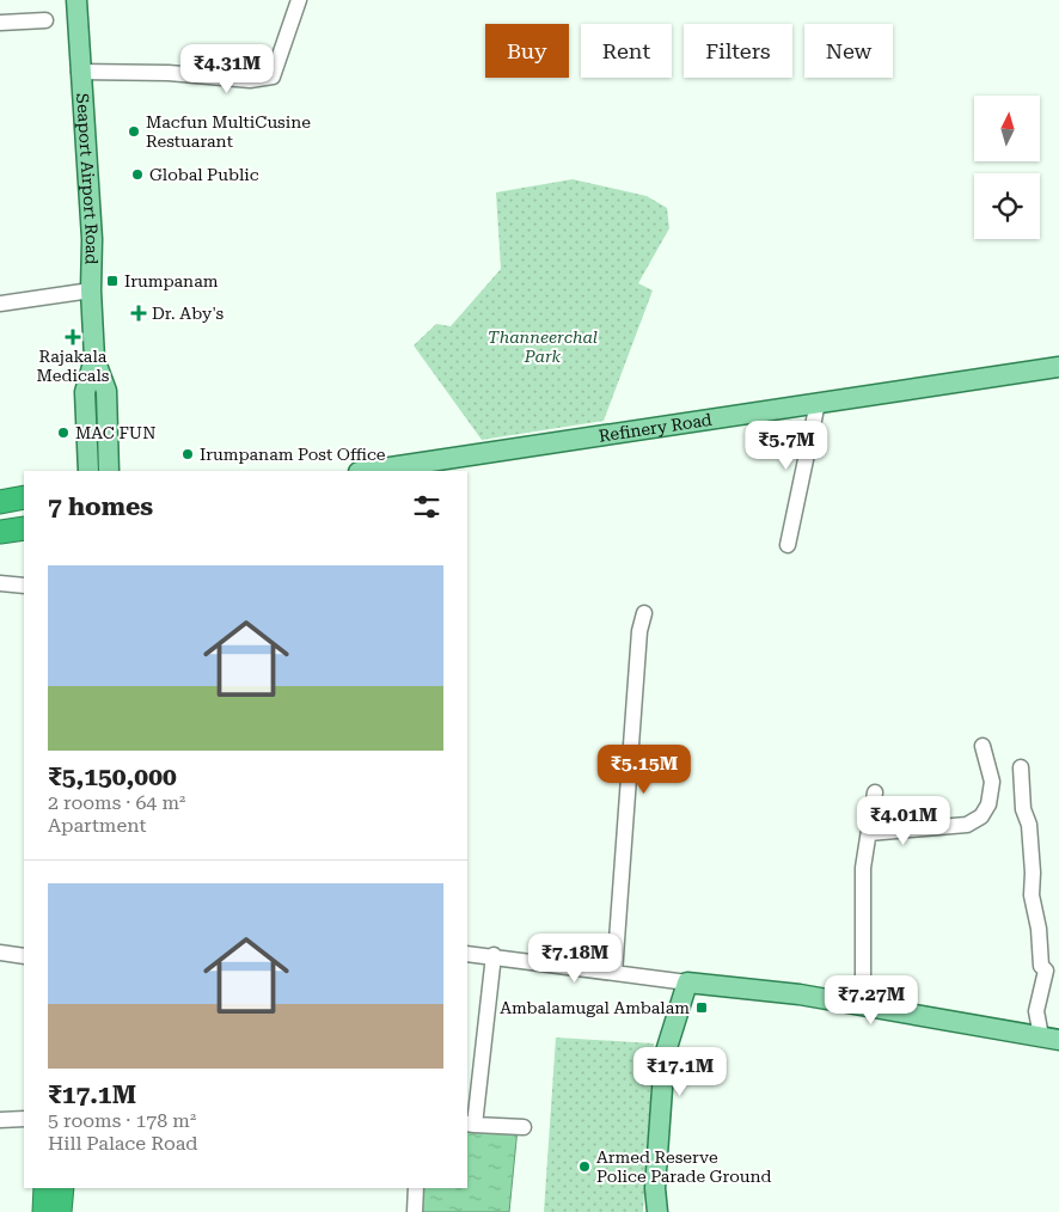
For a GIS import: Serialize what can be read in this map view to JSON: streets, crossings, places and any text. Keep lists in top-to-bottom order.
{
  "streets": {
    "main road": ["Seaport Airport Road", "Refinery Road"]
  },
  "parks": ["Thanneerchal Park"],
  "places": {
    "other": [
      "Macfun MultiCusine Restuarant",
      "Global Public",
      "MAC FUN",
      "Irumpanam Post Office",
      "Armed Reserve Police Parade Ground"
    ],
    "transit": ["Irumpanam", "Ambalamugal Ambalam"],
    "health": ["Dr. Aby's", "Rajakala Medicals"]
  },
  "north": "top",
  "page": {
    "chip": [
      "Buy",
      "Rent",
      "Filters",
      "New"
    ],
    "price": [
      "₹4.31M",
      "₹5.7M",
      "₹5.15M",
      "₹4.01M",
      "₹7.18M",
      "₹7.27M",
      "₹17.1M"
    ],
    "heading": "7 homes",
    "list": [
      {
        "name": "₹5,150,000",
        "note": "2 rooms · 64 m² · Apartment"
      },
      {
        "name": "₹17.1M",
        "note": "5 rooms · 178 m² · Hill Palace Road"
      }
    ]
  }
}
